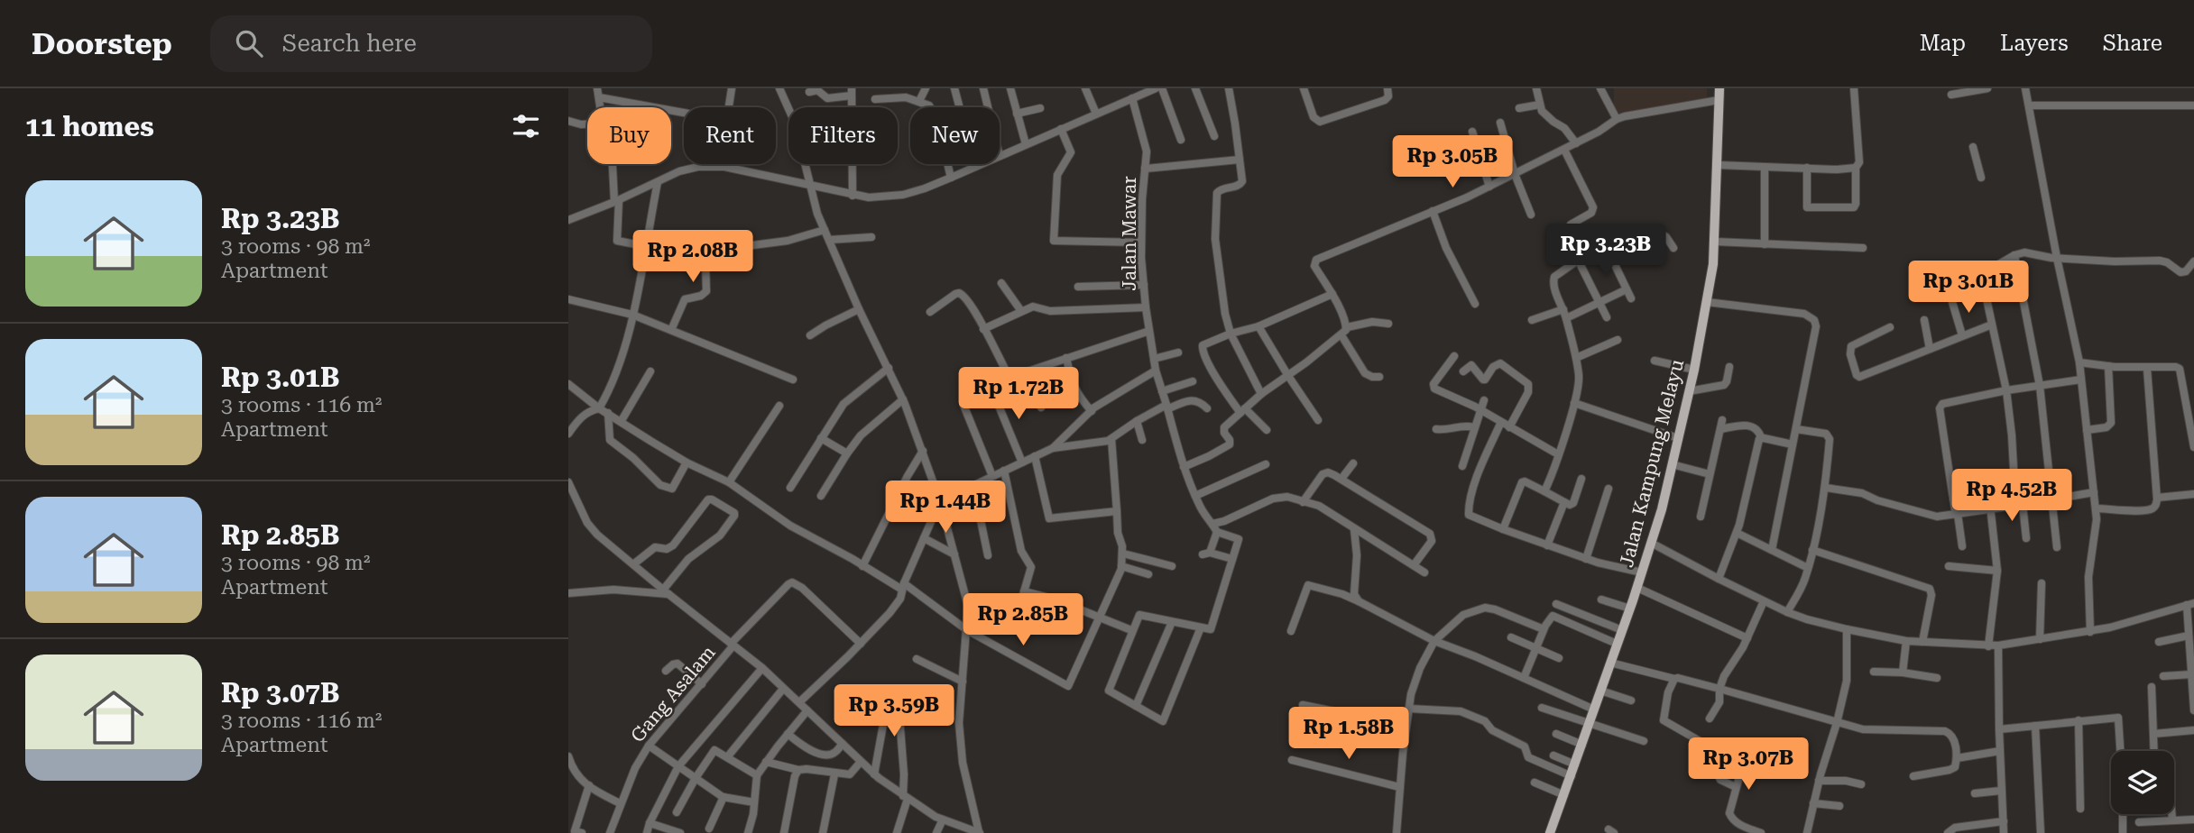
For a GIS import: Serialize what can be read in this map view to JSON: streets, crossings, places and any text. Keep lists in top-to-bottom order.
{
  "streets": {
    "main road": ["Jalan Kampung Melayu"],
    "street": ["Jalan Mawar", "Gang Asalam"]
  },
  "page": {
    "header": "Doorstep",
    "search": "Search here",
    "nav": ["Map", "Layers", "Share"],
    "heading": "11 homes",
    "chip": [
      "Buy",
      "Rent",
      "Filters",
      "New"
    ],
    "price": [
      "Rp 3.05B",
      "Rp 3.23B",
      "Rp 2.08B",
      "Rp 3.01B",
      "Rp 1.72B",
      "Rp 4.52B",
      "Rp 1.44B",
      "Rp 2.85B",
      "Rp 3.59B",
      "Rp 1.58B",
      "Rp 3.07B"
    ],
    "list": [
      {
        "name": "Rp 3.23B",
        "note": "3 rooms · 98 m² · Apartment"
      },
      {
        "name": "Rp 3.01B",
        "note": "3 rooms · 116 m² · Apartment"
      },
      {
        "name": "Rp 2.85B",
        "note": "3 rooms · 98 m² · Apartment"
      },
      {
        "name": "Rp 3.07B",
        "note": "3 rooms · 116 m² · Apartment"
      }
    ]
  }
}
